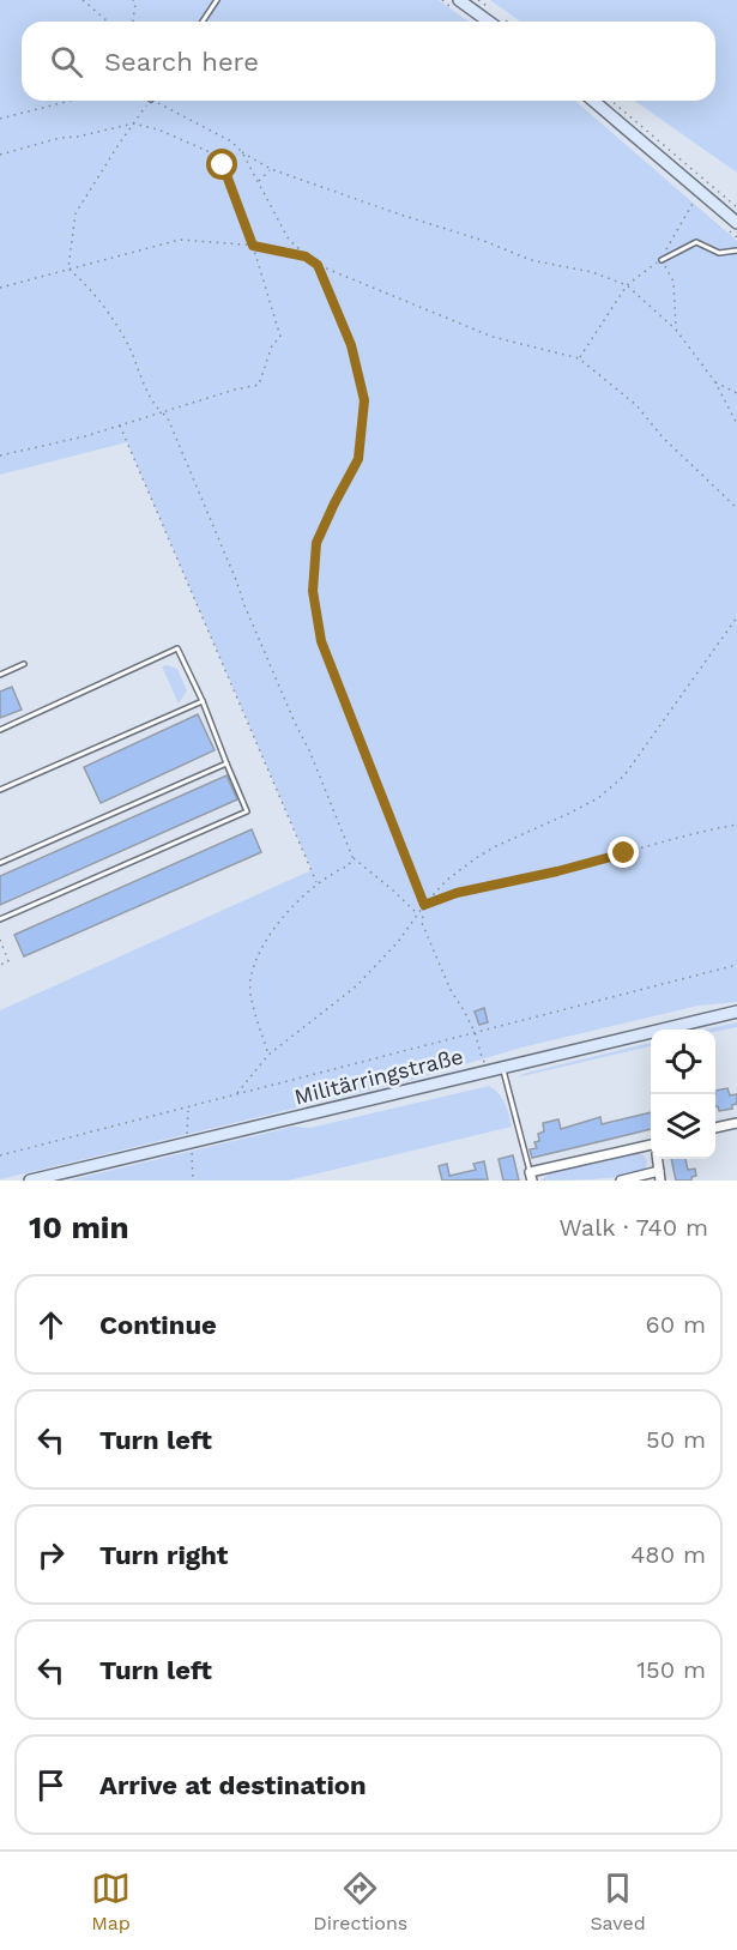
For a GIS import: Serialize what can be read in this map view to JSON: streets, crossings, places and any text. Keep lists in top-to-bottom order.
{
  "streets": {
    "main road": ["Militärringstraße"]
  },
  "page": {
    "search": "Search here",
    "heading": ["10 min", "Walk · 740 m"],
    "list": [
      ["Continue", "60 m"],
      ["Turn left", "50 m"],
      ["Turn right", "480 m"],
      ["Turn left", "150 m"],
      "Arrive at destination"
    ],
    "nav": ["Map", "Directions", "Saved"]
  }
}
